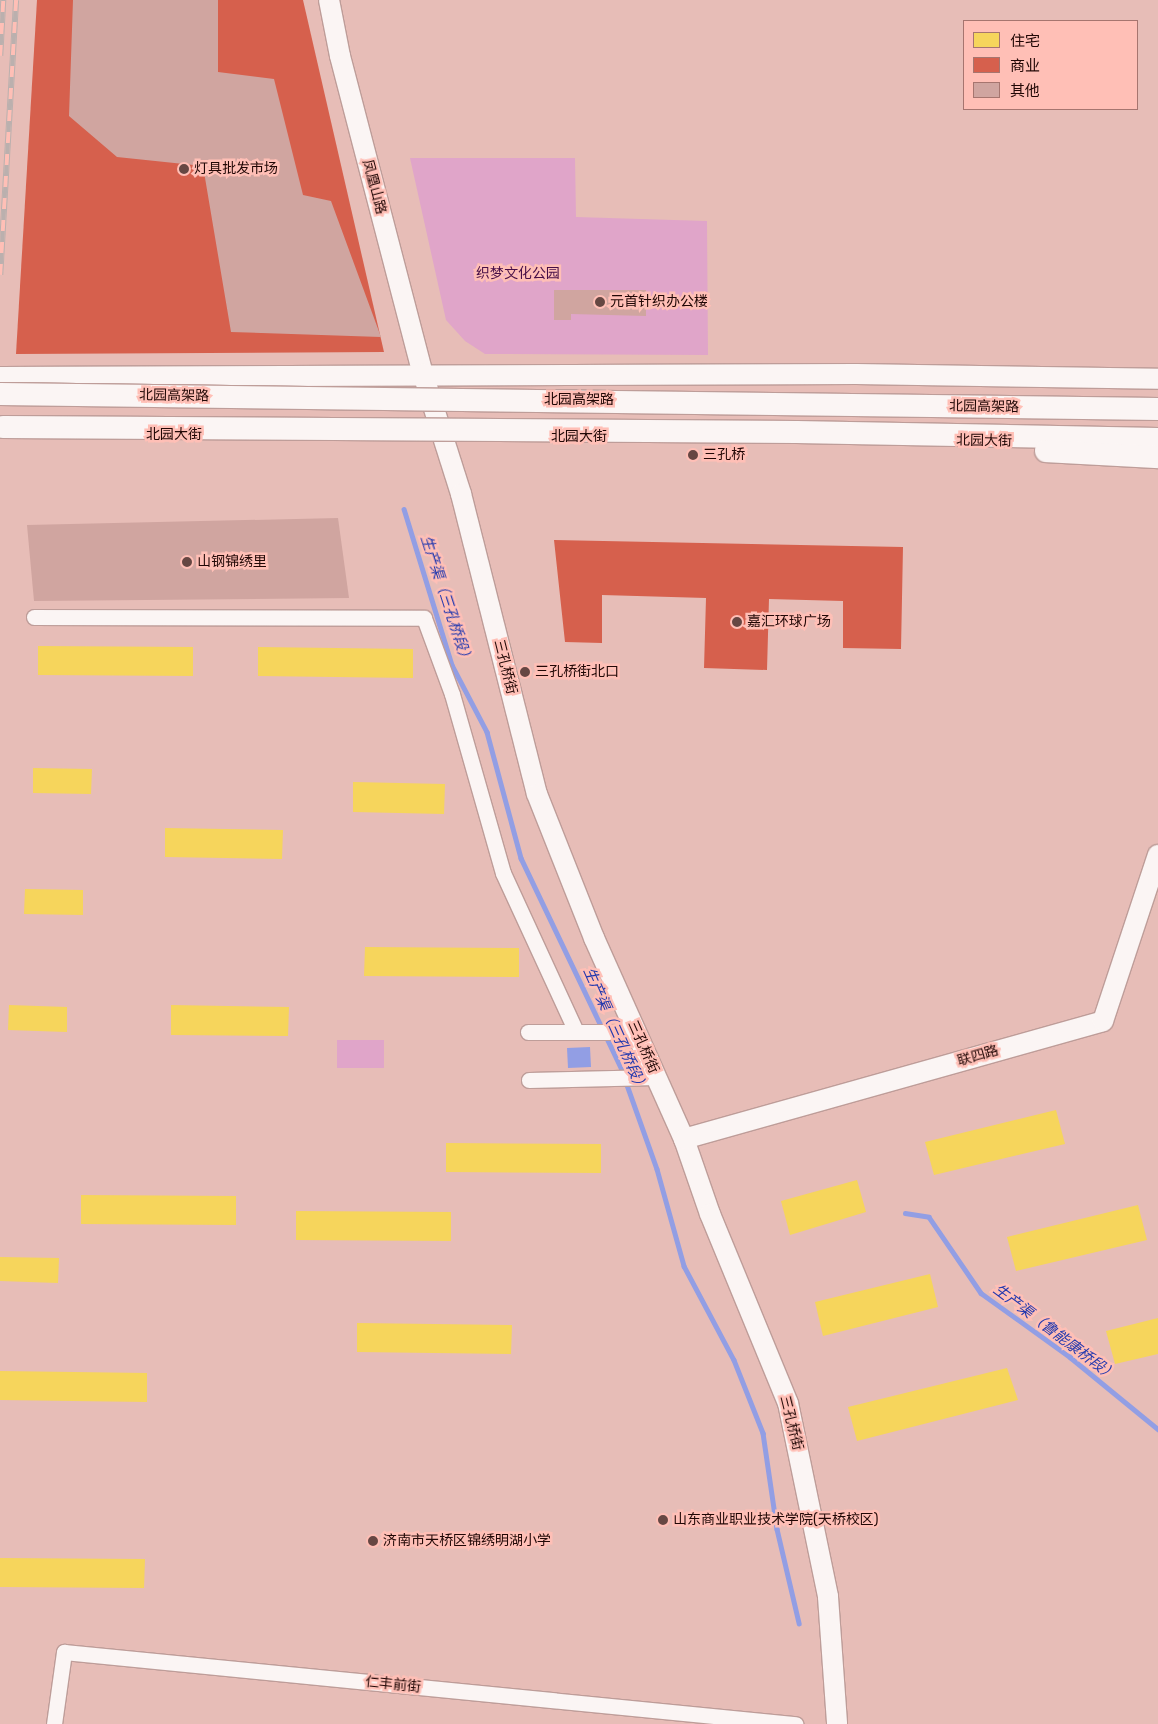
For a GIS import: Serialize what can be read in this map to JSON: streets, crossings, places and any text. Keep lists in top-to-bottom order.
{
  "streets": {
    "highway": ["北园高架路"],
    "main road": [
      "凤凰山路",
      "北园大街",
      "三孔桥街",
      "联四路"
    ],
    "street": ["仁丰前街"]
  },
  "crossings": [
    ["凤凰山路", "三孔桥街"],
    ["北园大街", "三孔桥街"],
    ["三孔桥街", "联四路"]
  ],
  "water": ["生产渠（三孔桥段）", "生产渠（鲁能康桥段）"],
  "parks": ["织梦文化公园"],
  "places": [
    "灯具批发市场",
    "元首针织办公楼",
    "三孔桥",
    "山钢锦绣里",
    "嘉汇环球广场",
    "三孔桥街北口",
    "山东商业职业技术学院(天桥校区)",
    "济南市天桥区锦绣明湖小学"
  ],
  "legend": ["住宅", "商业", "其他"]
}
